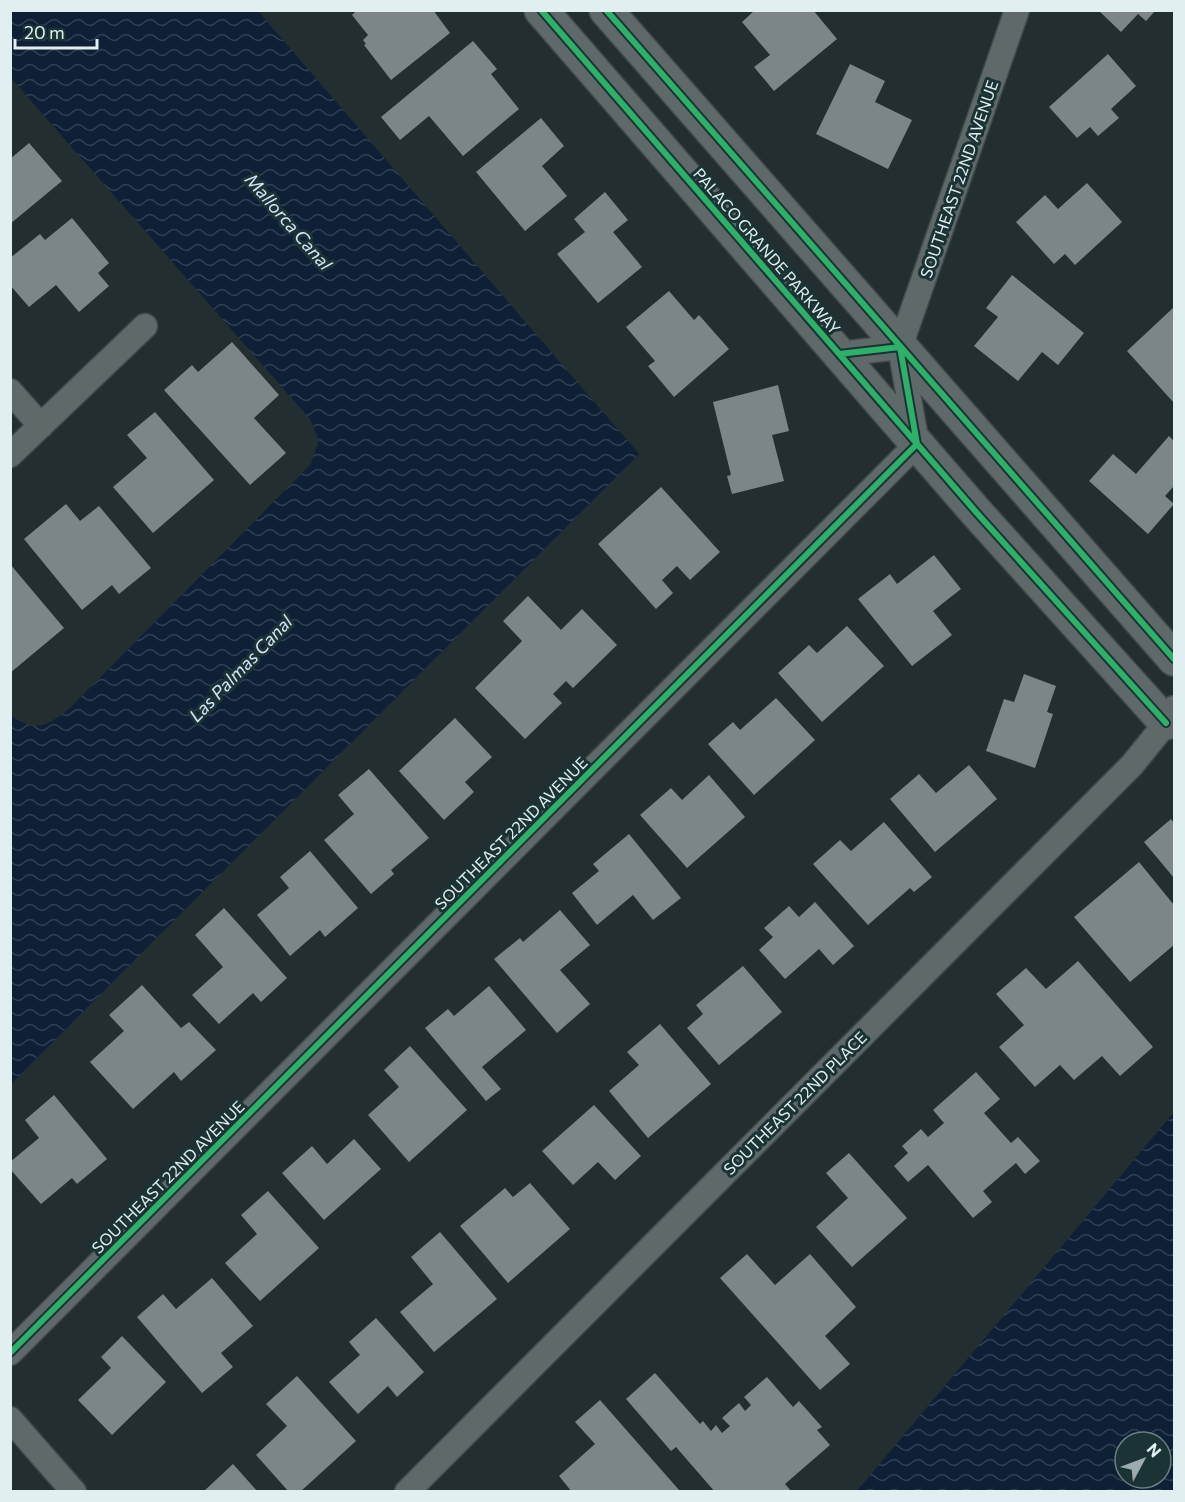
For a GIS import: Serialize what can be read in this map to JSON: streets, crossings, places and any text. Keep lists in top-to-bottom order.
{
  "streets": {
    "street": ["SOUTHEAST 22ND AVENUE", "PALACO GRANDE PARKWAY", "SOUTHEAST 22ND PLACE"]
  },
  "crossings": [
    ["SOUTHEAST 22ND AVENUE", "PALACO GRANDE PARKWAY"],
    ["PALACO GRANDE PARKWAY", "SOUTHEAST 22ND PLACE"]
  ],
  "water": ["Mallorca Canal", "Las Palmas Canal"],
  "scale_bar": "20 m",
  "north": "top right"
}
